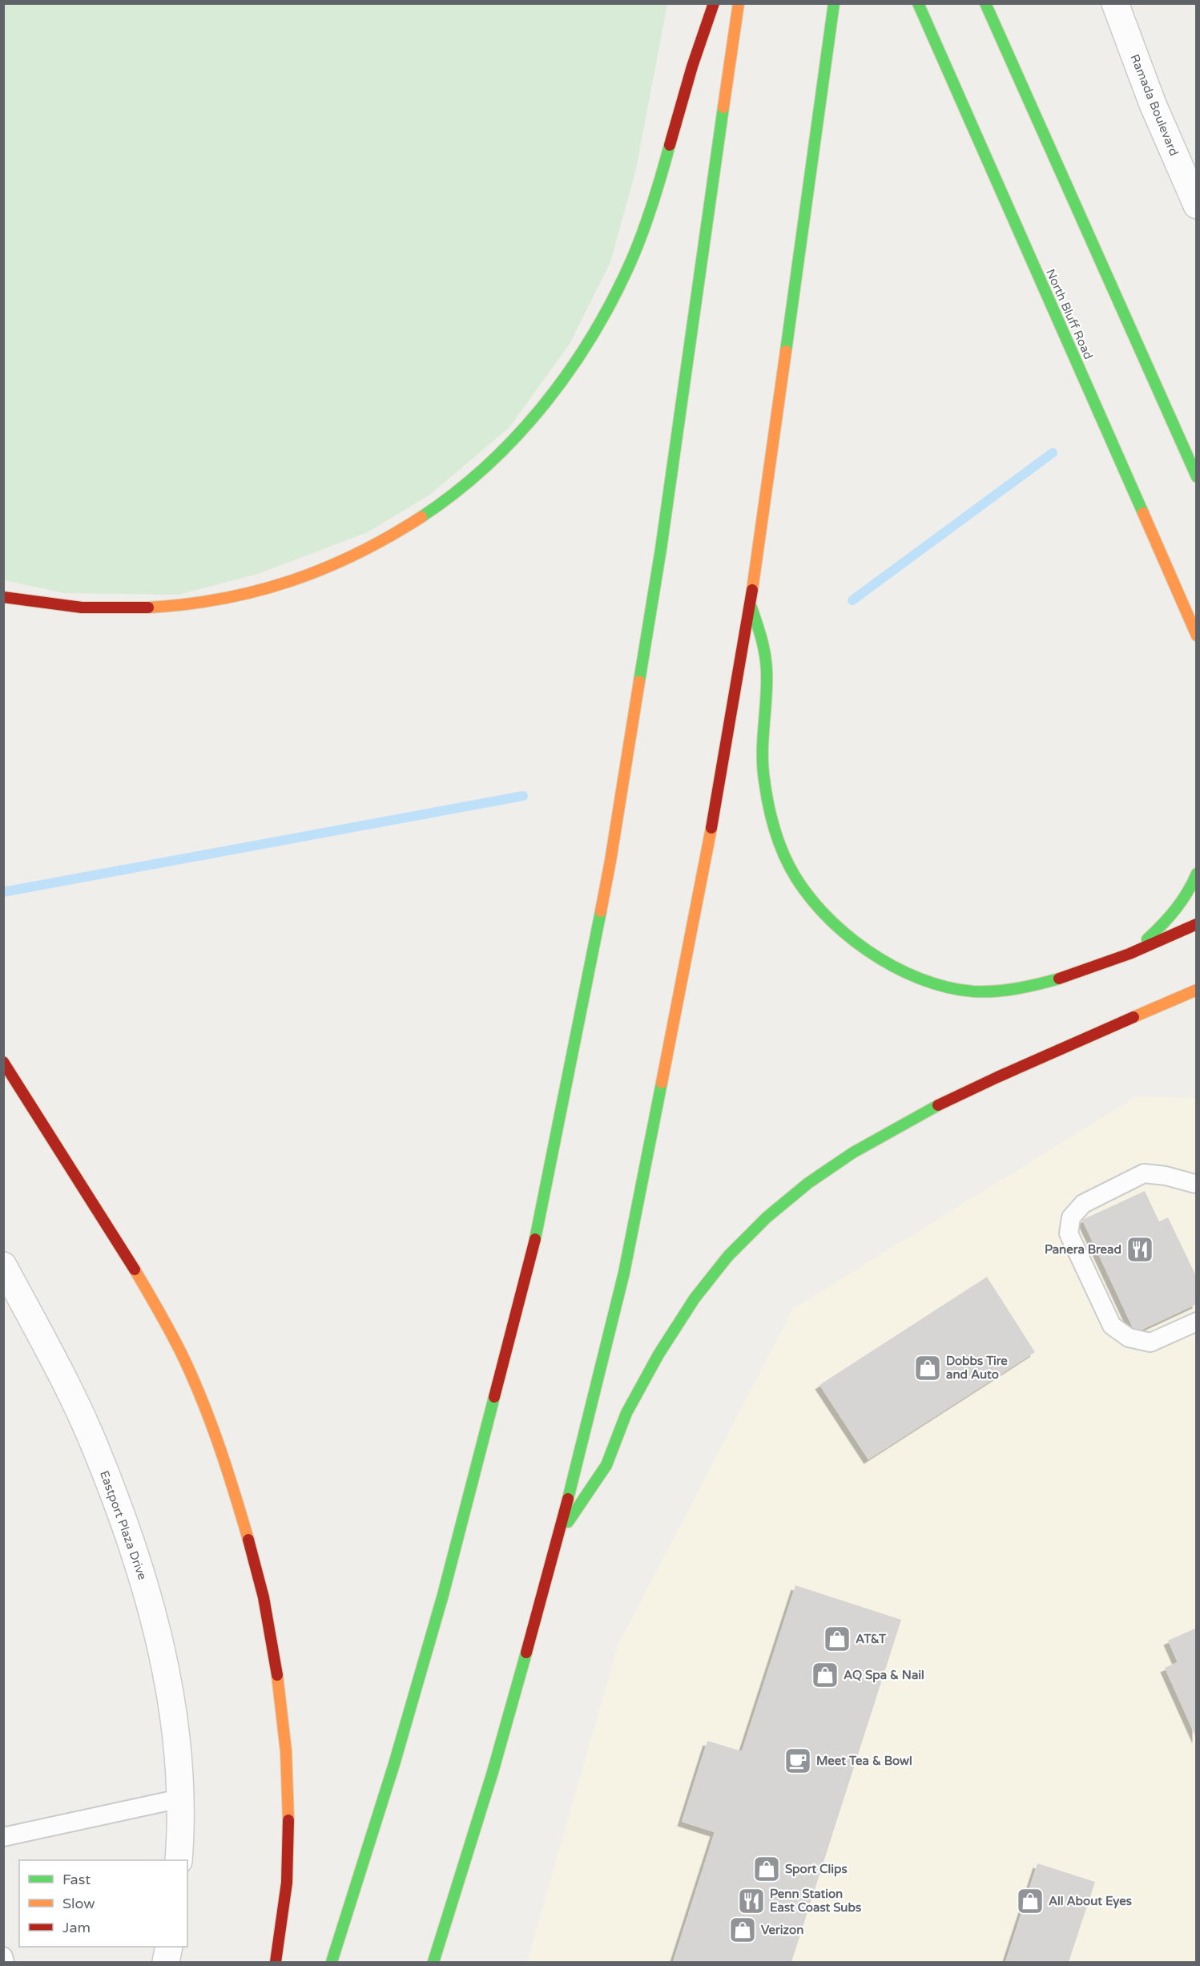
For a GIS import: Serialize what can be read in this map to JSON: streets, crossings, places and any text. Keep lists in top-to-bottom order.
{
  "streets": {
    "main road": ["North Bluff Road"],
    "street": ["Ramada Boulevard", "Eastport Plaza Drive"]
  },
  "places": {
    "restaurant": ["Panera Bread", "Penn Station East Coast Subs"],
    "shop": [
      "Dobbs Tire and Auto",
      "AT&T",
      "AQ Spa & Nail",
      "Sport Clips",
      "All About Eyes",
      "Verizon"
    ],
    "cafe": ["Meet Tea & Bowl"]
  },
  "legend": ["Fast", "Slow", "Jam"]
}
